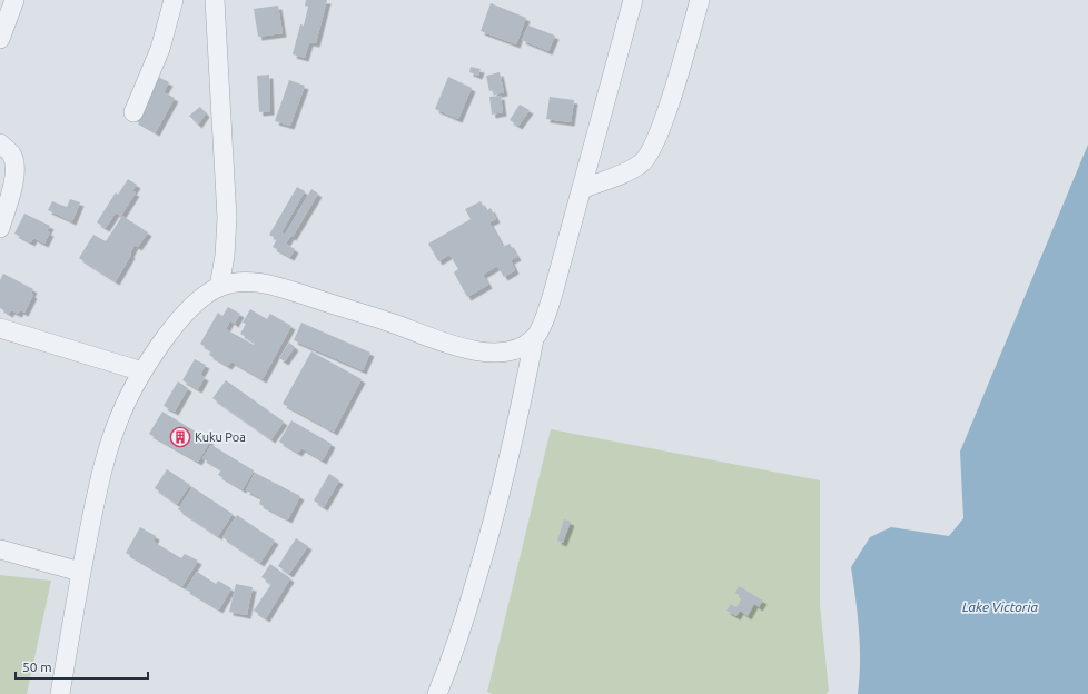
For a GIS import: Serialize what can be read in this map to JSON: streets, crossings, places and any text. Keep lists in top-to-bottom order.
{
  "water": ["Lake Victoria"],
  "places": {
    "building": ["Kuku Poa"]
  },
  "scale_bar": "50 m"
}
